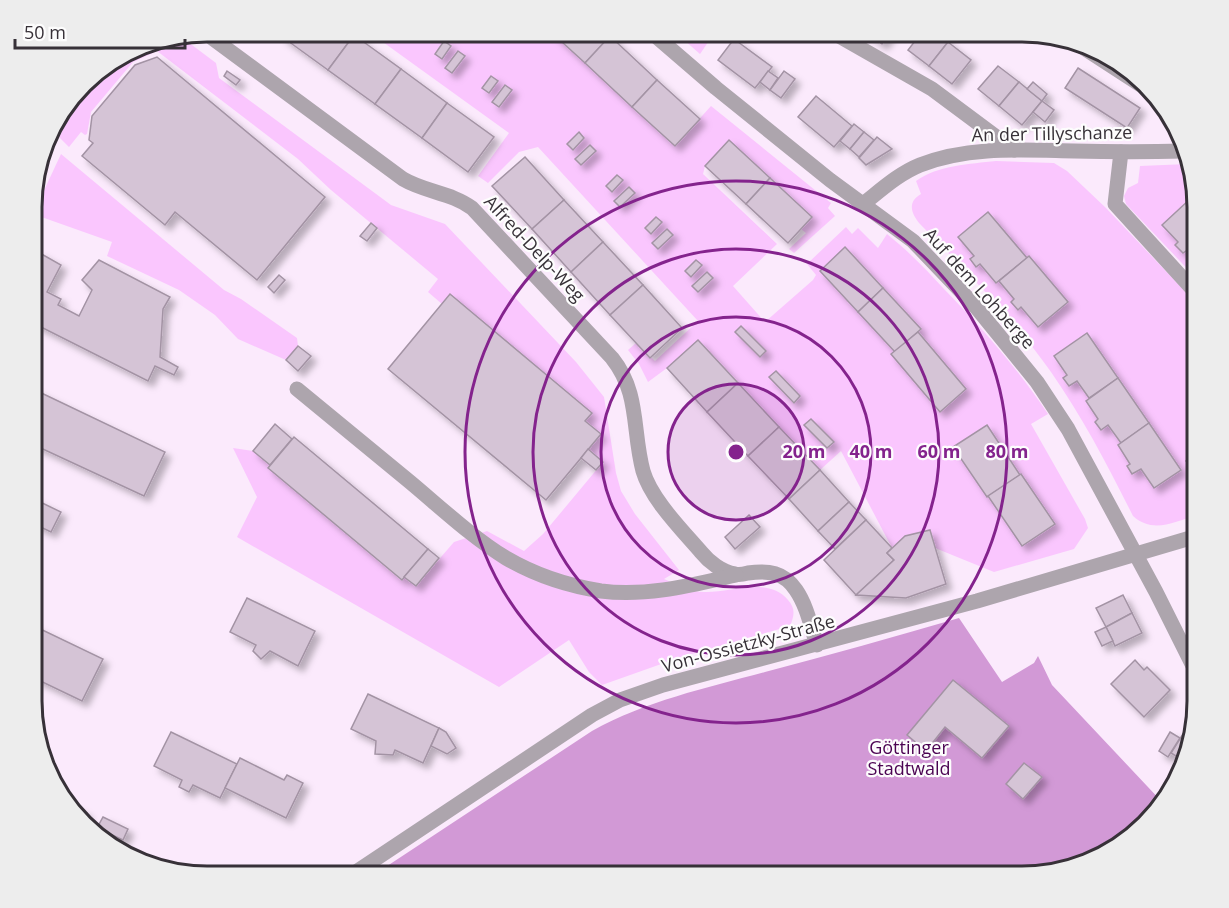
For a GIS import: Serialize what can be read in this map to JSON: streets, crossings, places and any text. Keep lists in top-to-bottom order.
{
  "streets": {
    "street": [
      "An der Tillyschanze",
      "Alfred-Delp-Weg",
      "Auf dem Lohberge",
      "Von-Ossietzky-Straße"
    ]
  },
  "crossings": [
    ["An der Tillyschanze", "Auf dem Lohberge"],
    ["Auf dem Lohberge", "Von-Ossietzky-Straße"]
  ],
  "parks": ["Göttinger Stadtwald"],
  "scale_bar": "50 m",
  "rings": [
    "20 m",
    "40 m",
    "60 m",
    "80 m"
  ]
}
